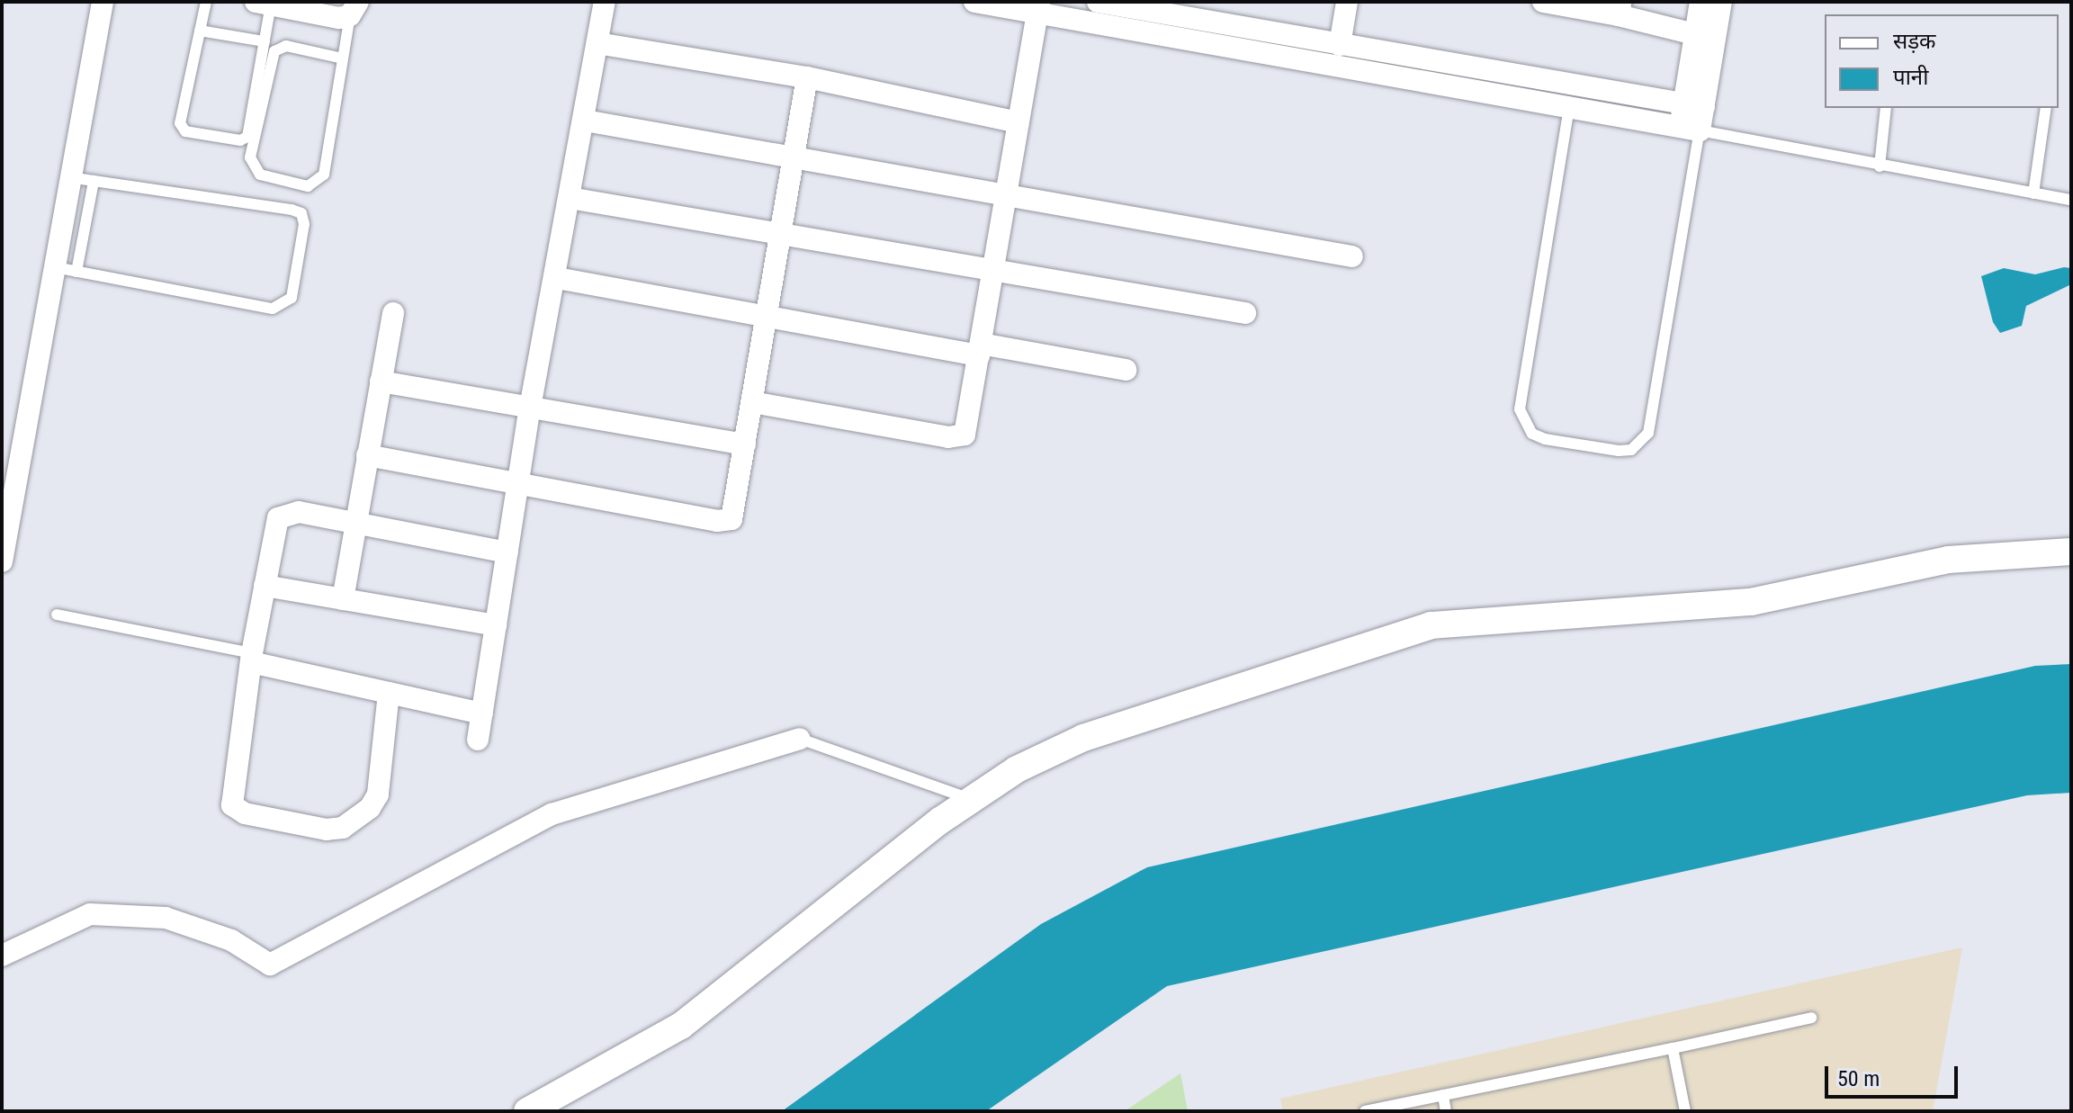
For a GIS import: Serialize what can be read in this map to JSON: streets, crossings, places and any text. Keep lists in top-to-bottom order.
{
  "legend": ["सड़क", "पानी"],
  "scale_bar": "50 m"
}
